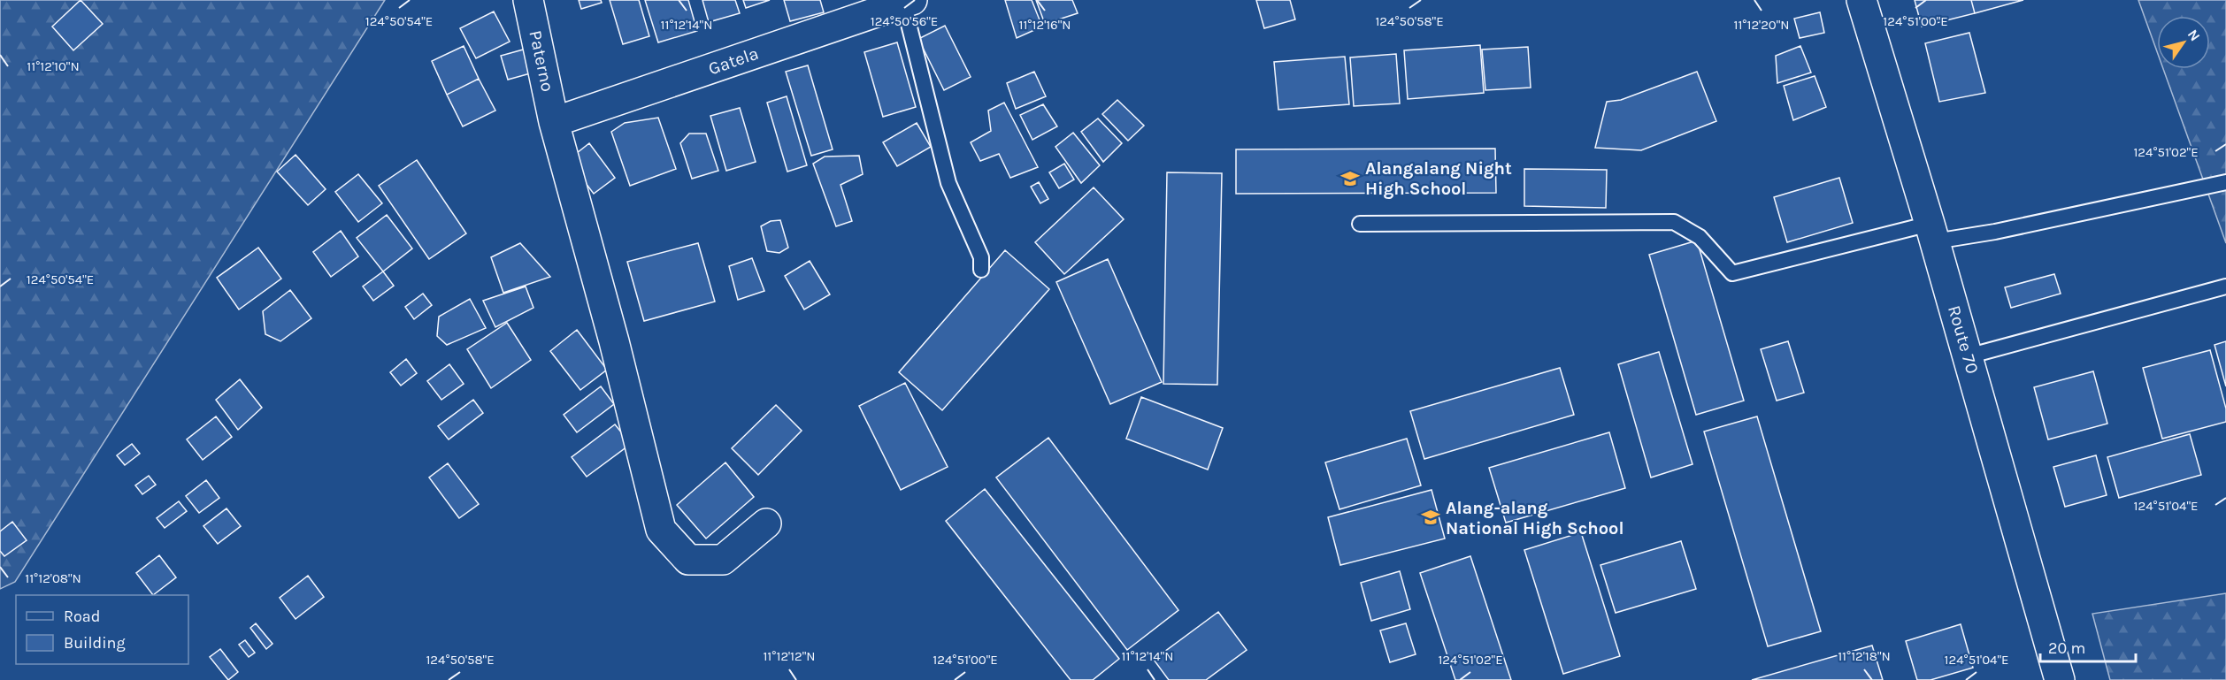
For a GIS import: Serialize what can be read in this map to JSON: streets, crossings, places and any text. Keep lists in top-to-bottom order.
{
  "streets": {
    "main road": ["Paterno", "Gatela", "Route 70"]
  },
  "crossings": [
    ["Paterno", "Gatela"]
  ],
  "places": {
    "school or university": ["Alangalang Night High School", "Alang-alang National High School"]
  },
  "legend": ["Road", "Building"],
  "scale_bar": "20 m",
  "north": "top right",
  "coordinates": [
    "124°50'54\"E",
    "124°50'56\"E",
    "124°50'58\"E",
    "124°51'00\"E",
    "11°12'14\"N",
    "11°12'16\"N",
    "11°12'20\"N",
    "11°12'10\"N",
    "124°51'02\"E",
    "124°51'04\"E",
    "11°12'08\"N",
    "11°12'12\"N",
    "11°12'18\"N"
  ]
}
